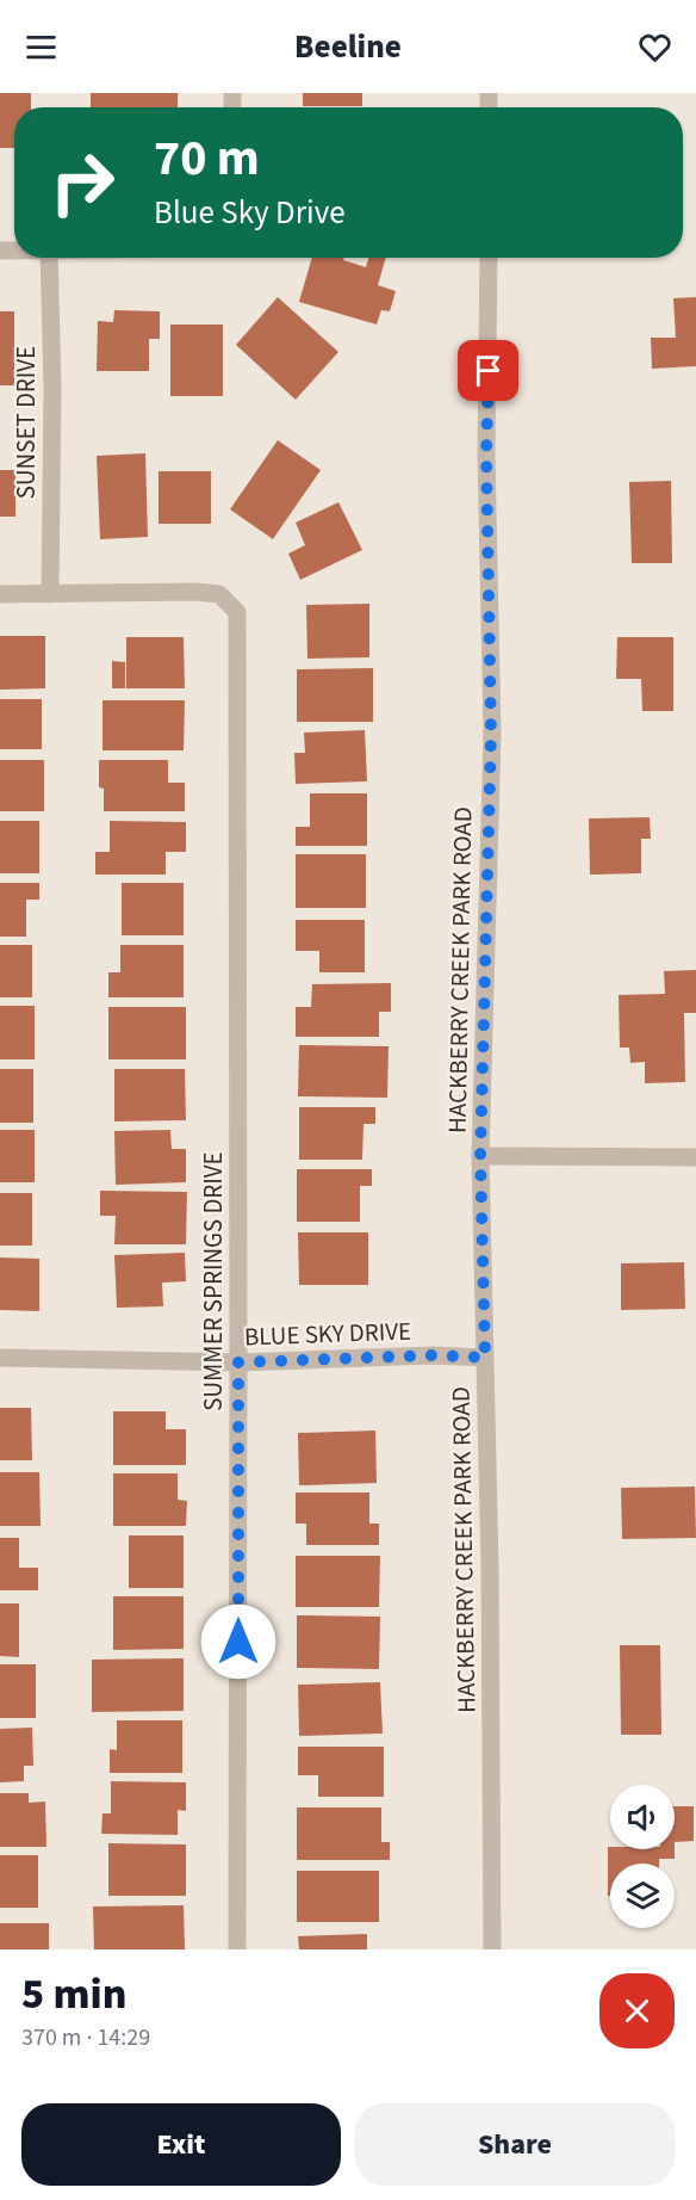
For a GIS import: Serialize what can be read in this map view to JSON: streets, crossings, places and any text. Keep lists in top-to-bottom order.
{
  "streets": {
    "street": [
      "SUNSET DRIVE",
      "HACKBERRY CREEK PARK ROAD",
      "SUMMER SPRINGS DRIVE",
      "BLUE SKY DRIVE"
    ]
  },
  "crossings": [
    ["SUNSET DRIVE", "SUMMER SPRINGS DRIVE"],
    ["HACKBERRY CREEK PARK ROAD", "BLUE SKY DRIVE"],
    ["SUMMER SPRINGS DRIVE", "BLUE SKY DRIVE"]
  ],
  "page": {
    "header": "Beeline",
    "turn": ["70 m", "Blue Sky Drive"],
    "heading": ["5 min", "370 m · 14:29"],
    "buttons": ["Exit", "Share"]
  }
}
